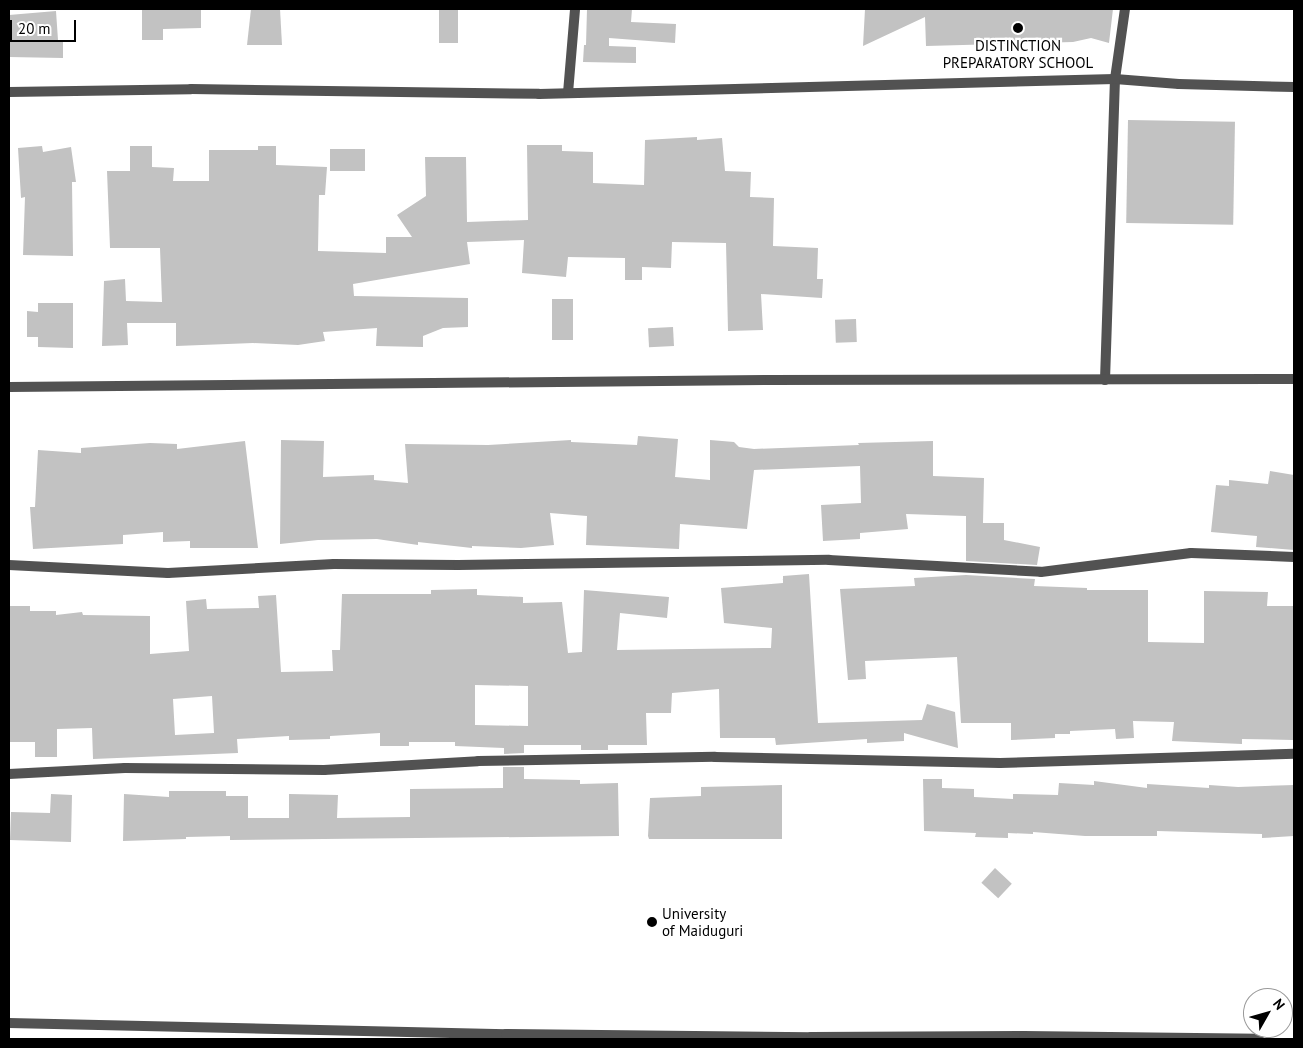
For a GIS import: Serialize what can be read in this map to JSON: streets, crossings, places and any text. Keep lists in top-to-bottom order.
{
  "places": ["DISTINCTION PREPARATORY SCHOOL", "University of Maiduguri"],
  "scale_bar": "20 m",
  "north": "top right"
}
